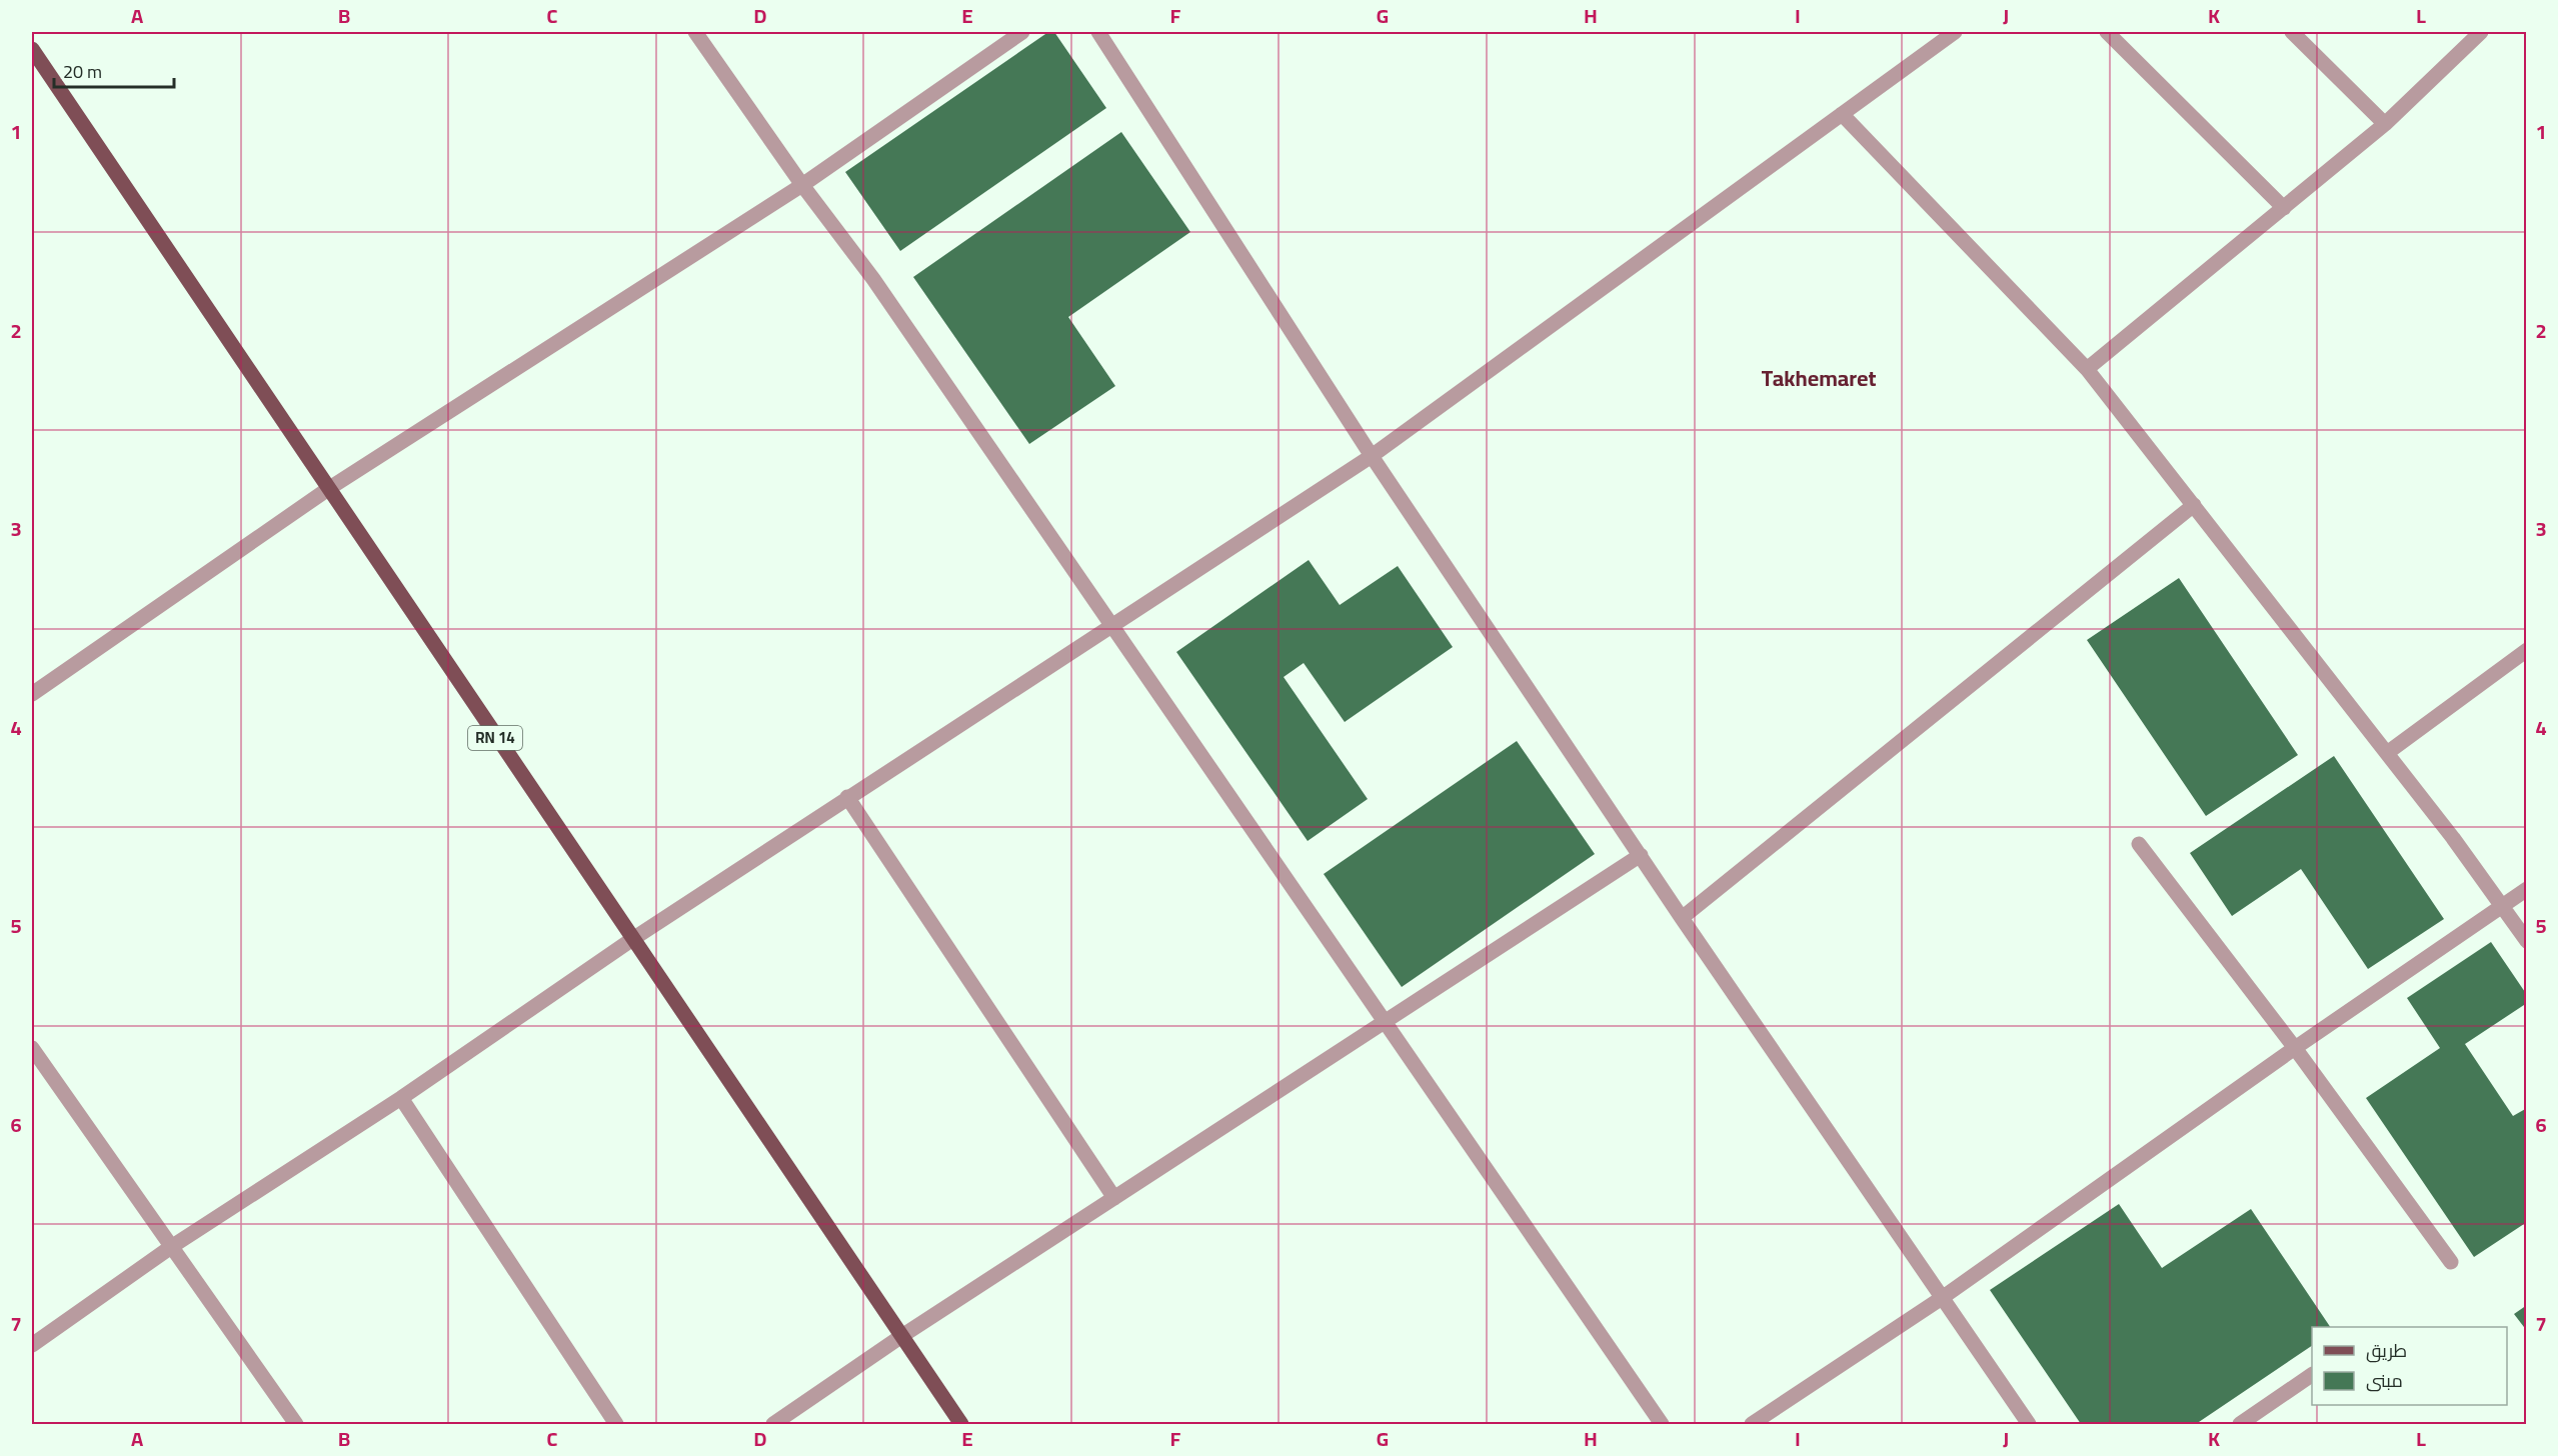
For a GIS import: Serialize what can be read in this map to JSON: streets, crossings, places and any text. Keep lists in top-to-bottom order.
{
  "streets": {
    "main road": ["RN 14"]
  },
  "districts": ["Takhemaret"],
  "legend": ["طريق", "مبنى"],
  "scale_bar": "20 m",
  "grid": {
    "columns": [
      "A",
      "B",
      "C",
      "D",
      "E",
      "F",
      "G",
      "H",
      "I",
      "J",
      "K",
      "L"
    ],
    "rows": [
      "1",
      "2",
      "3",
      "4",
      "5",
      "6",
      "7"
    ]
  }
}
